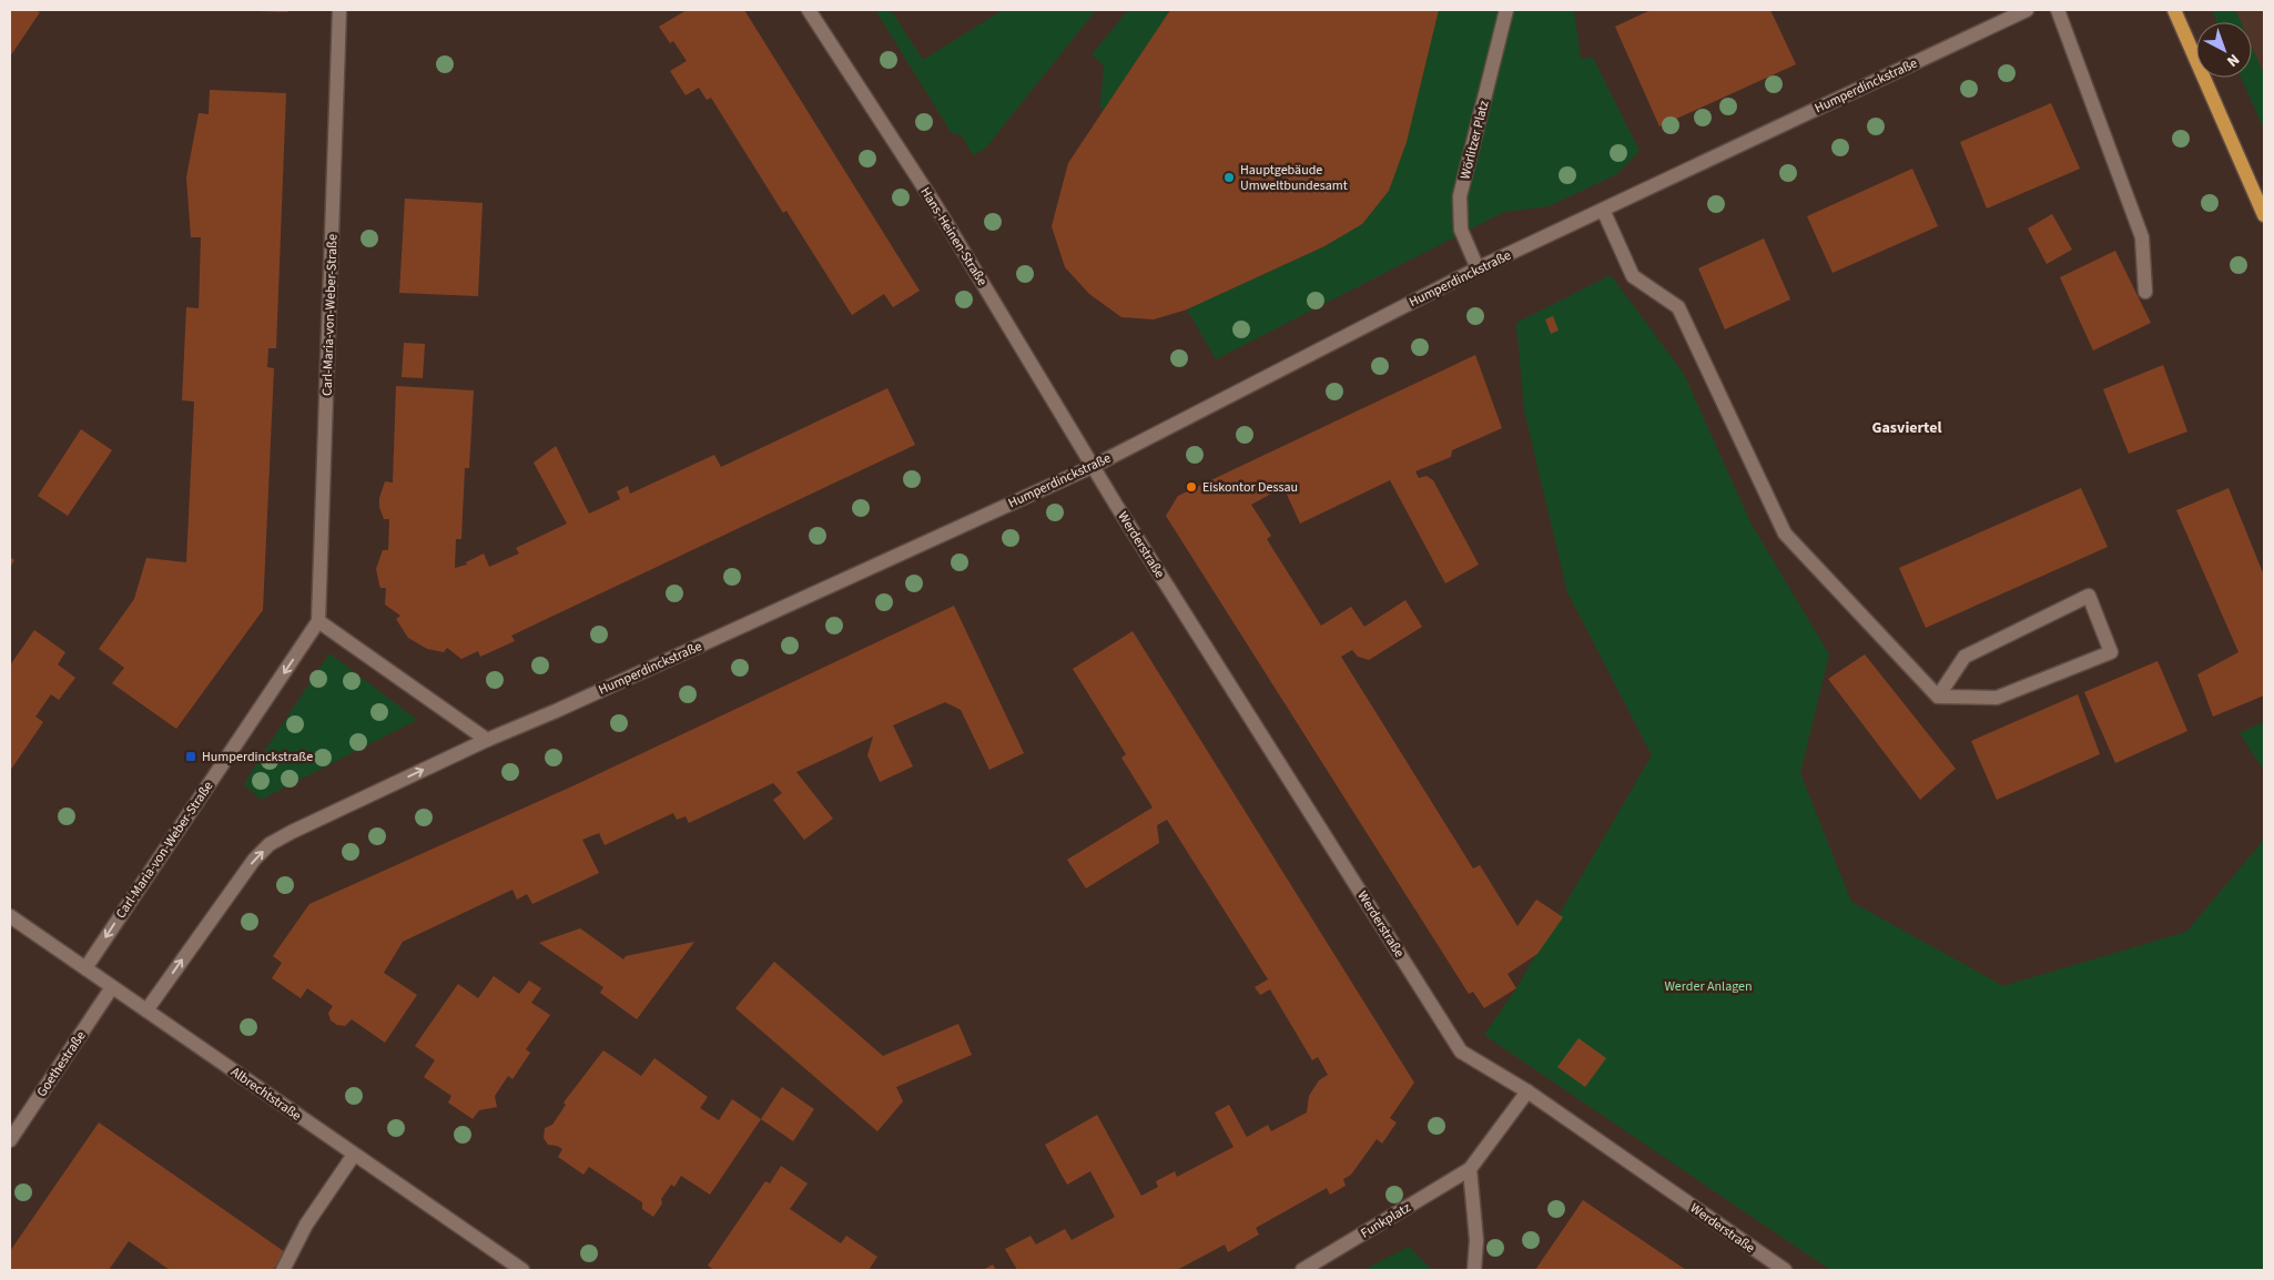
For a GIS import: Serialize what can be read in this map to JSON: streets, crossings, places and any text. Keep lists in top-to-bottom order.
{
  "streets": {
    "street": [
      "Humperdinckstraße",
      "Wörlitzer Platz",
      "Hans-Heinen-Straße",
      "Carl-Maria-von-Weber-Straße",
      "Werderstraße",
      "Goethestraße",
      "Albrechtstraße",
      "Funkplatz"
    ]
  },
  "crossings": [
    ["Humperdinckstraße", "Wörlitzer Platz"],
    ["Humperdinckstraße", "Hans-Heinen-Straße"],
    ["Humperdinckstraße", "Werderstraße"],
    ["Humperdinckstraße", "Albrechtstraße"],
    ["Hans-Heinen-Straße", "Werderstraße"],
    ["Carl-Maria-von-Weber-Straße", "Albrechtstraße"],
    ["Werderstraße", "Funkplatz"],
    ["Goethestraße", "Albrechtstraße"]
  ],
  "one_way": ["Carl-Maria-von-Weber-Straße"],
  "districts": ["Gasviertel"],
  "parks": ["Werder Anlagen"],
  "places": {
    "other": ["Hauptgebäude Umweltbundesamt", "Eiskontor Dessau"],
    "transit": ["Humperdinckstraße"]
  },
  "north": "bottom right"
}
